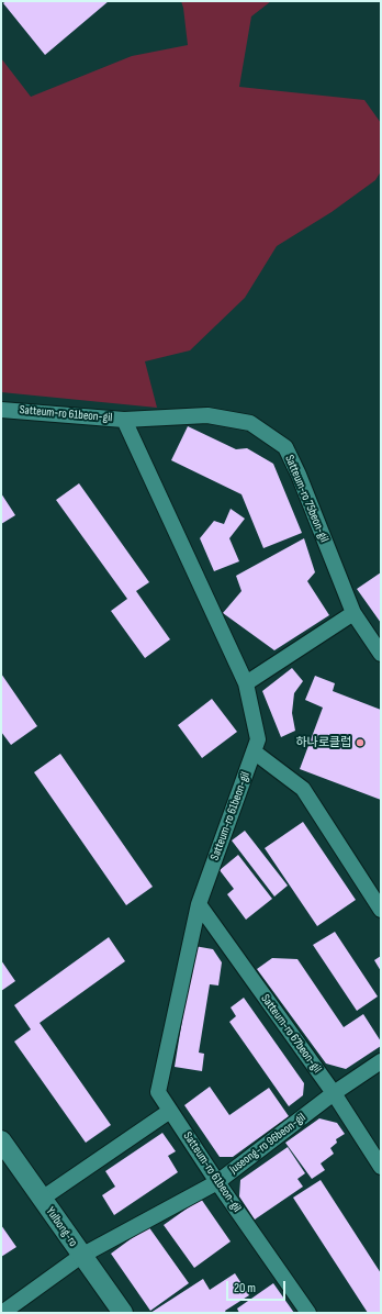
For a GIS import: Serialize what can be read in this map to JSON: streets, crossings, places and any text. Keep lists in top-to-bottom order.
{
  "streets": {
    "street": [
      "Satteum-ro 61beon-gil",
      "Satteum-ro 75beon-gil",
      "Satteum-ro 67beon-gil",
      "Juseong-ro 96beon-gil",
      "Yulbong-ro"
    ]
  },
  "crossings": [
    ["Satteum-ro 61beon-gil", "Satteum-ro 75beon-gil"],
    ["Satteum-ro 61beon-gil", "Satteum-ro 67beon-gil"],
    ["Satteum-ro 61beon-gil", "Juseong-ro 96beon-gil"],
    ["Satteum-ro 67beon-gil", "Juseong-ro 96beon-gil"],
    ["Juseong-ro 96beon-gil", "Yulbong-ro"]
  ],
  "places": ["하나로클럽"],
  "scale_bar": "20 m"
}
